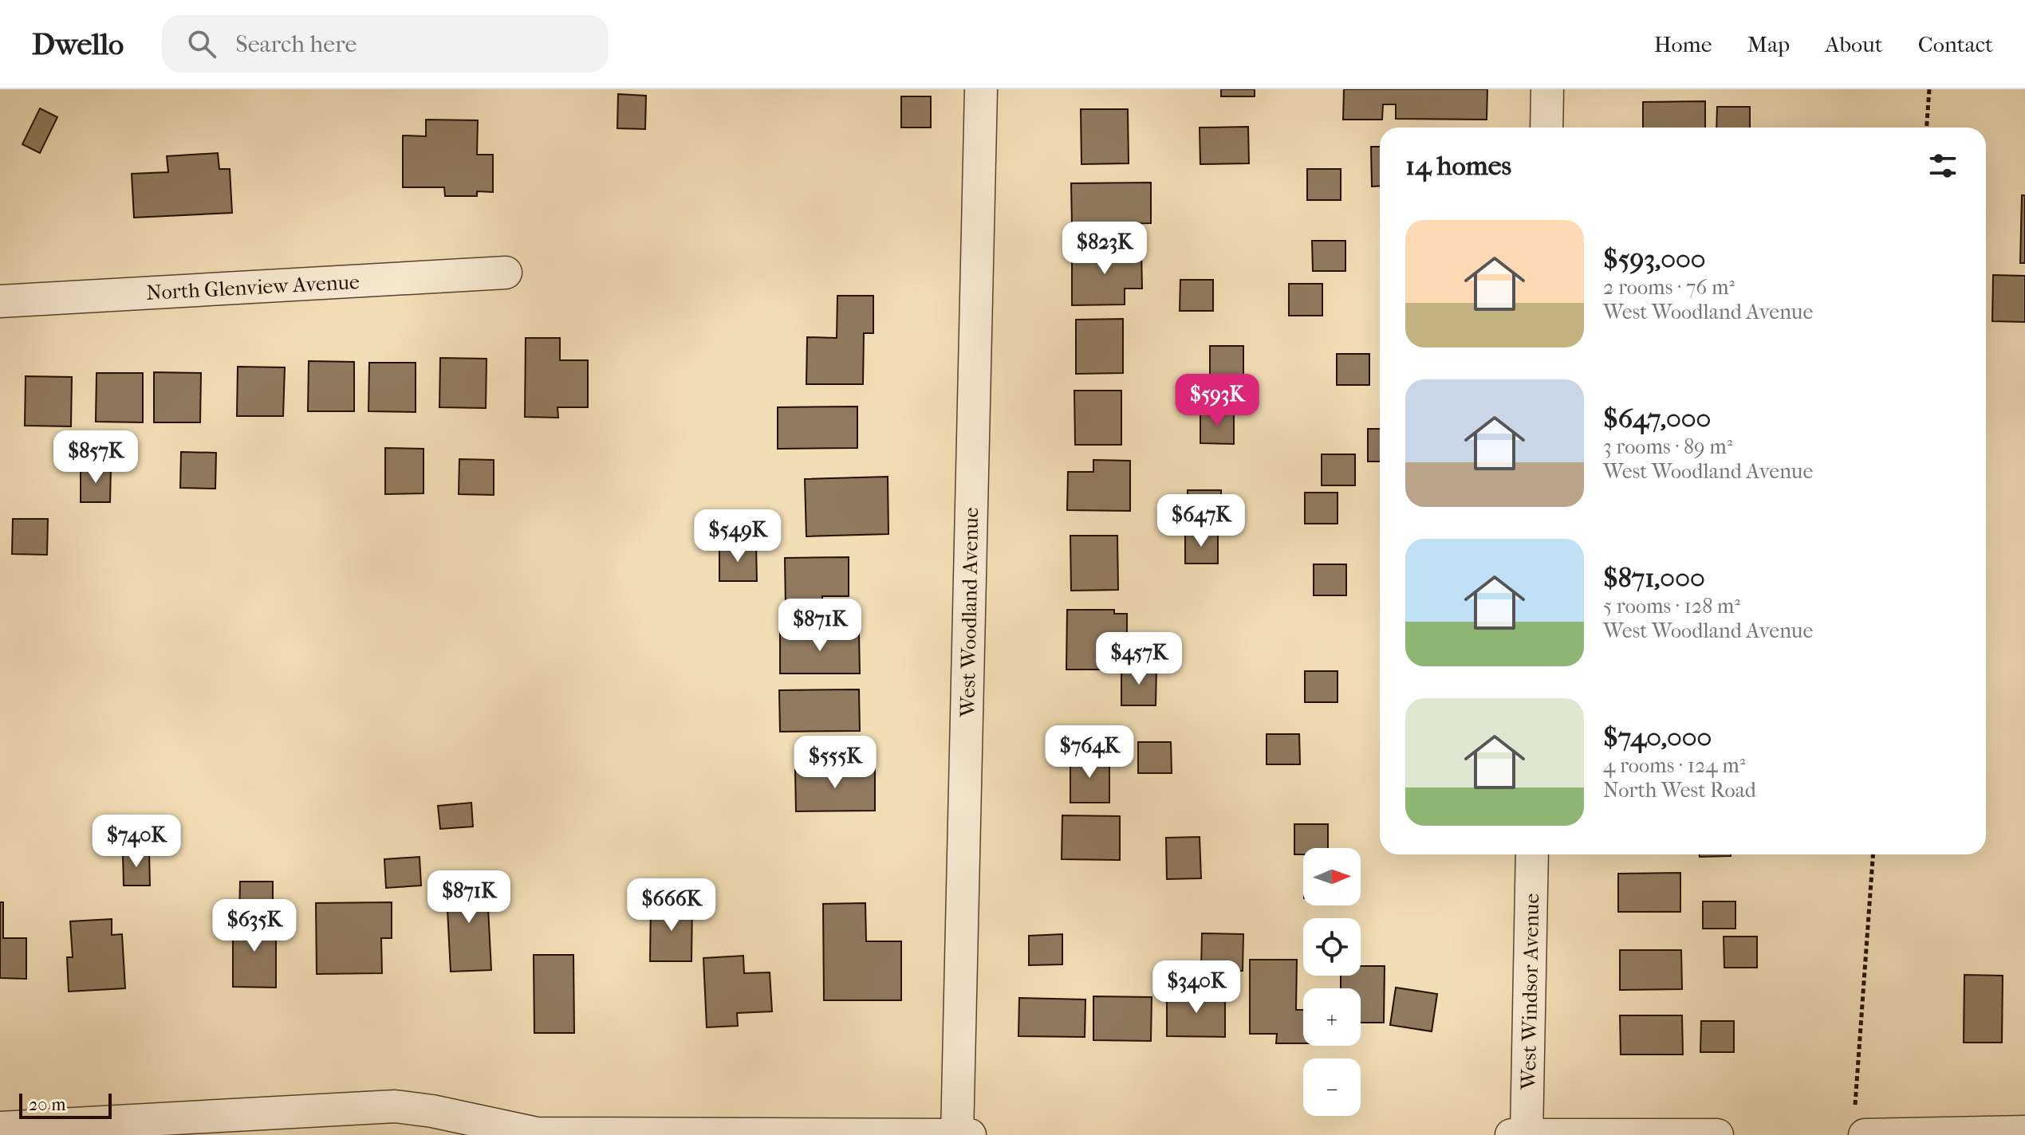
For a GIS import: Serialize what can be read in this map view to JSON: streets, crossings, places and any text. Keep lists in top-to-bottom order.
{
  "streets": {
    "street": ["North Glenview Avenue", "West Woodland Avenue", "West Windsor Avenue"]
  },
  "scale_bar": "20 m",
  "north": "right",
  "page": {
    "header": "Dwello",
    "search": "Search here",
    "nav": [
      "Home",
      "Map",
      "About",
      "Contact"
    ],
    "heading": "14 homes",
    "list": [
      {
        "name": "$593,000",
        "note": "2 rooms · 76 m² · West Woodland Avenue"
      },
      {
        "name": "$647,000",
        "note": "3 rooms · 89 m² · West Woodland Avenue"
      },
      {
        "name": "$871,000",
        "note": "5 rooms · 128 m² · West Woodland Avenue"
      },
      {
        "name": "$740,000",
        "note": "4 rooms · 124 m² · North West Road"
      }
    ],
    "price": [
      "$823K",
      "$593K",
      "$857K",
      "$647K",
      "$549K",
      "$871K",
      "$457K",
      "$764K",
      "$555K",
      "$740K",
      "$871K",
      "$666K",
      "$635K",
      "$340K"
    ],
    "map_buttons": ["+", "−"],
    "scale": "20 m"
  }
}
